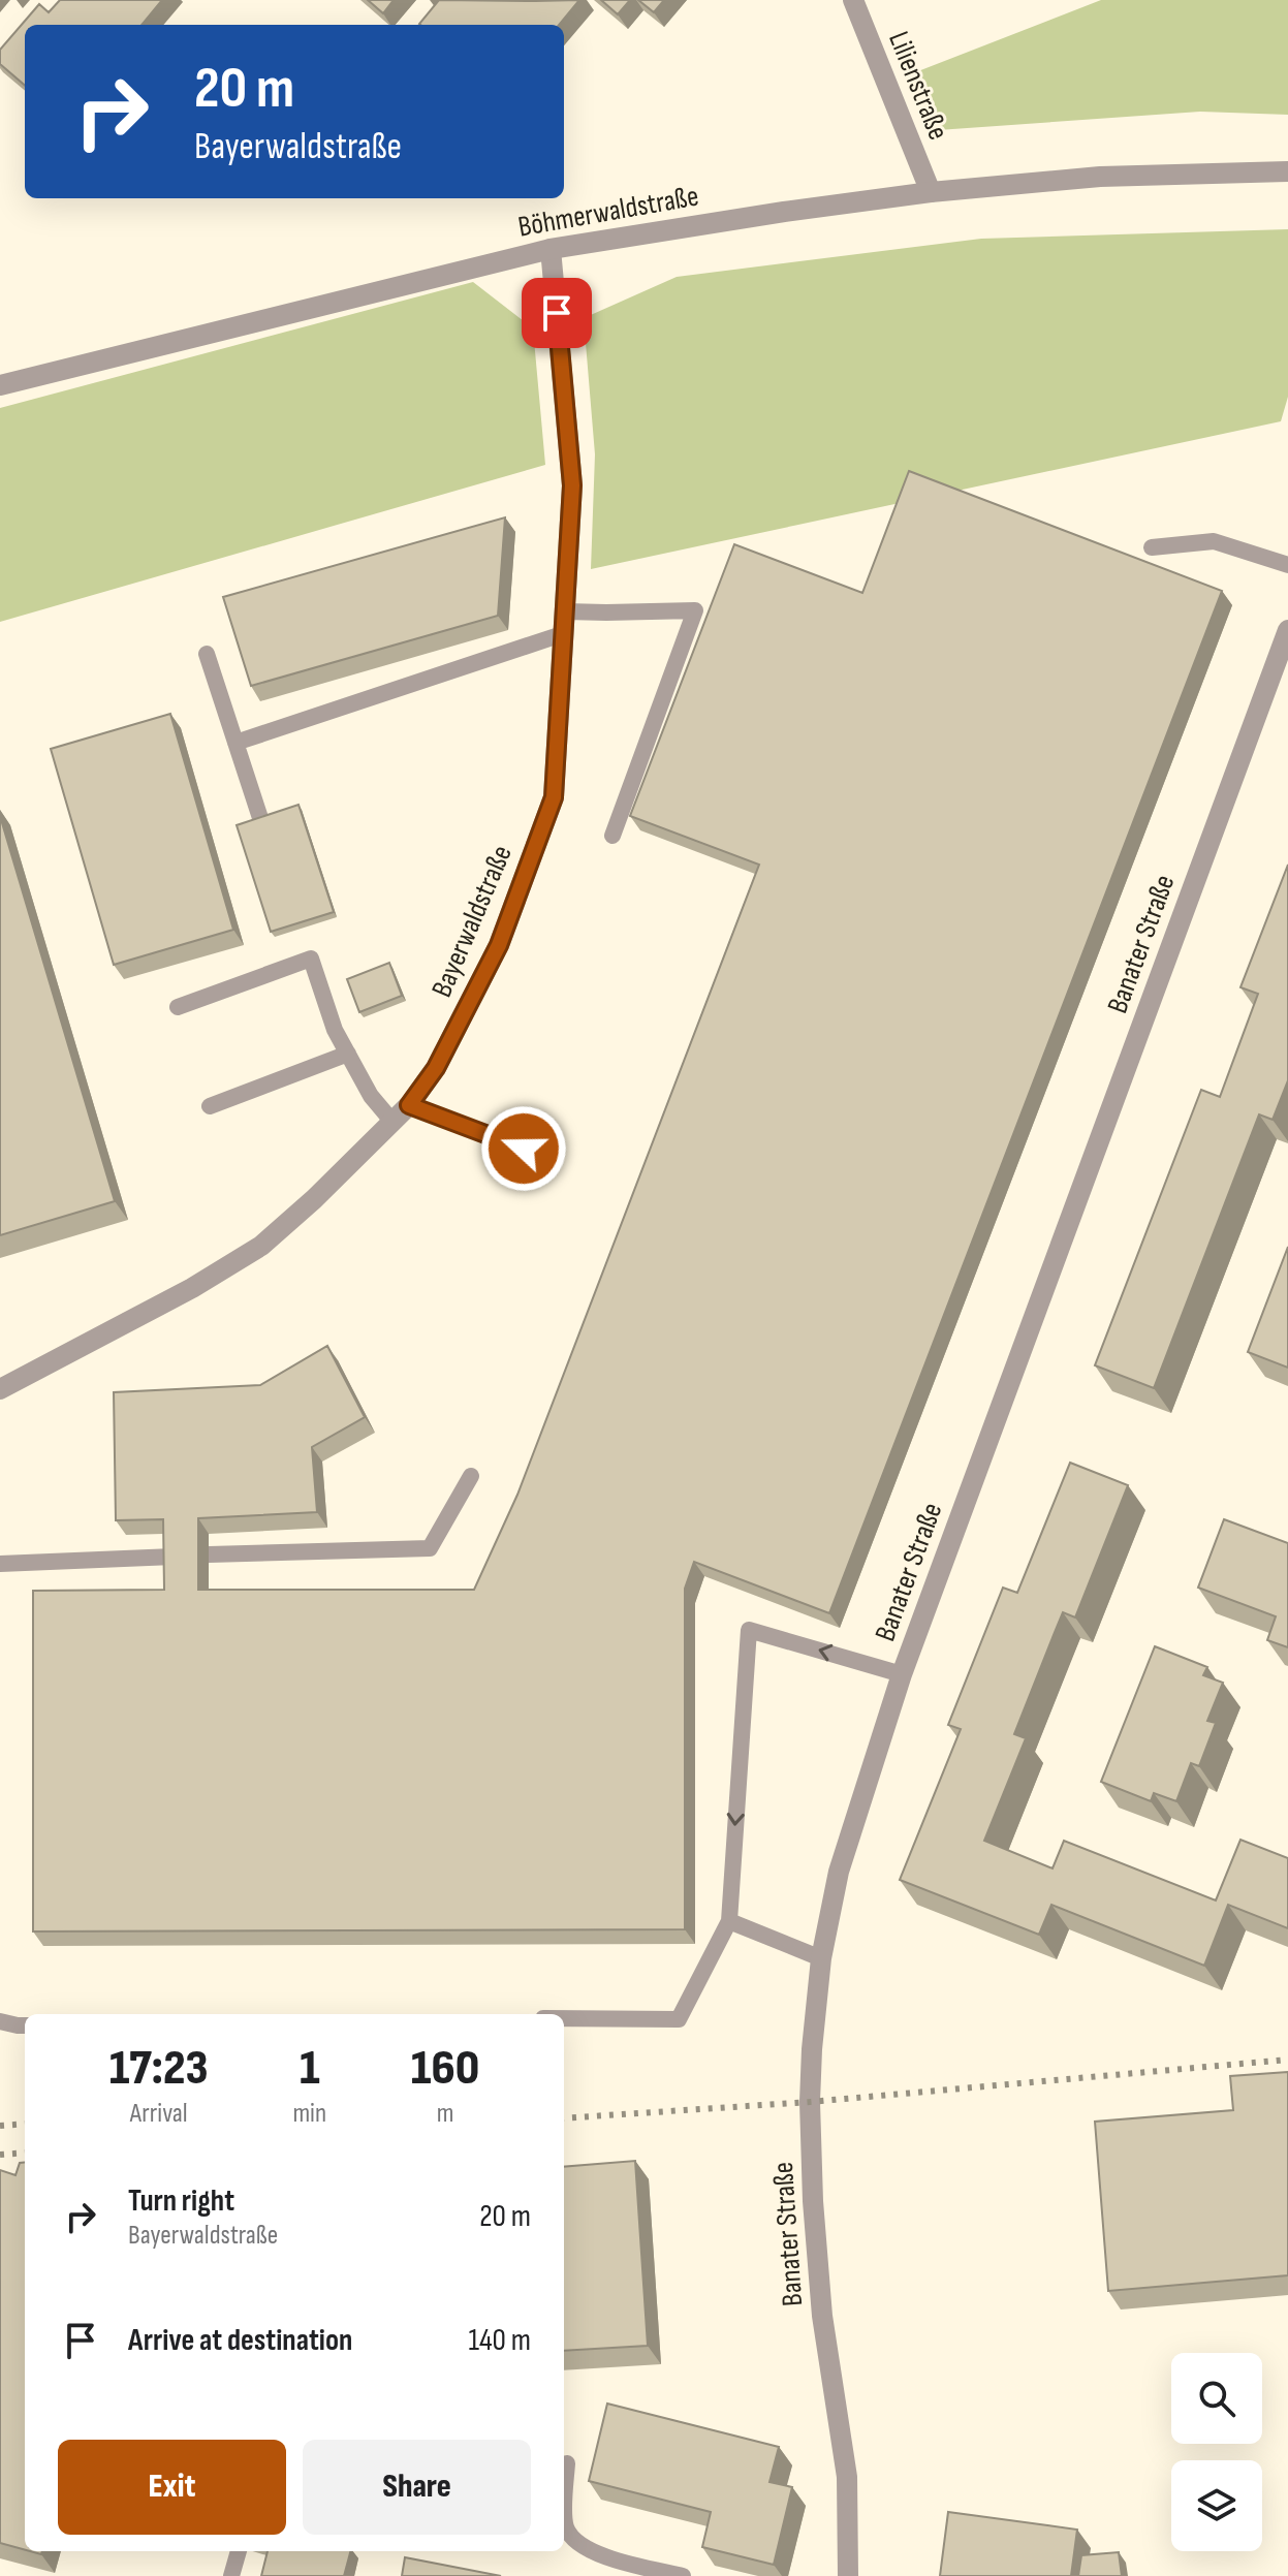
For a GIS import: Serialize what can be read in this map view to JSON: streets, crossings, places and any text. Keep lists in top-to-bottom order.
{
  "streets": {
    "street": [
      "Lilienstraße",
      "Böhmerwaldstraße",
      "Bayerwaldstraße",
      "Banater Straße"
    ]
  },
  "crossings": [
    ["Lilienstraße", "Böhmerwaldstraße"],
    ["Böhmerwaldstraße", "Bayerwaldstraße"]
  ],
  "page": {
    "turn": ["20 m", "Bayerwaldstraße"],
    "eta": [
      "17:23",
      "Arrival",
      "1",
      "min",
      "160",
      "m"
    ],
    "list": [
      {
        "name": "Turn right",
        "note": "Bayerwaldstraße",
        "value": "20 m"
      },
      {
        "name": "Arrive at destination",
        "value": "140 m"
      }
    ],
    "buttons": ["Exit", "Share"]
  }
}
